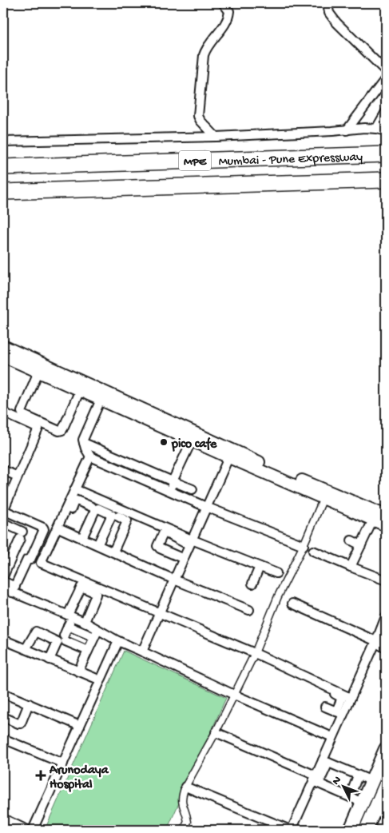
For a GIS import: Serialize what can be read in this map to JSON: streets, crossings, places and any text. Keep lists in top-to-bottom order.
{
  "streets": {
    "highway": ["Mumbai - Pune Expressway", "MPE"]
  },
  "places": {
    "other": ["pico cafe"],
    "health": ["Arunodaya Hospital"]
  },
  "north": "top left"
}
